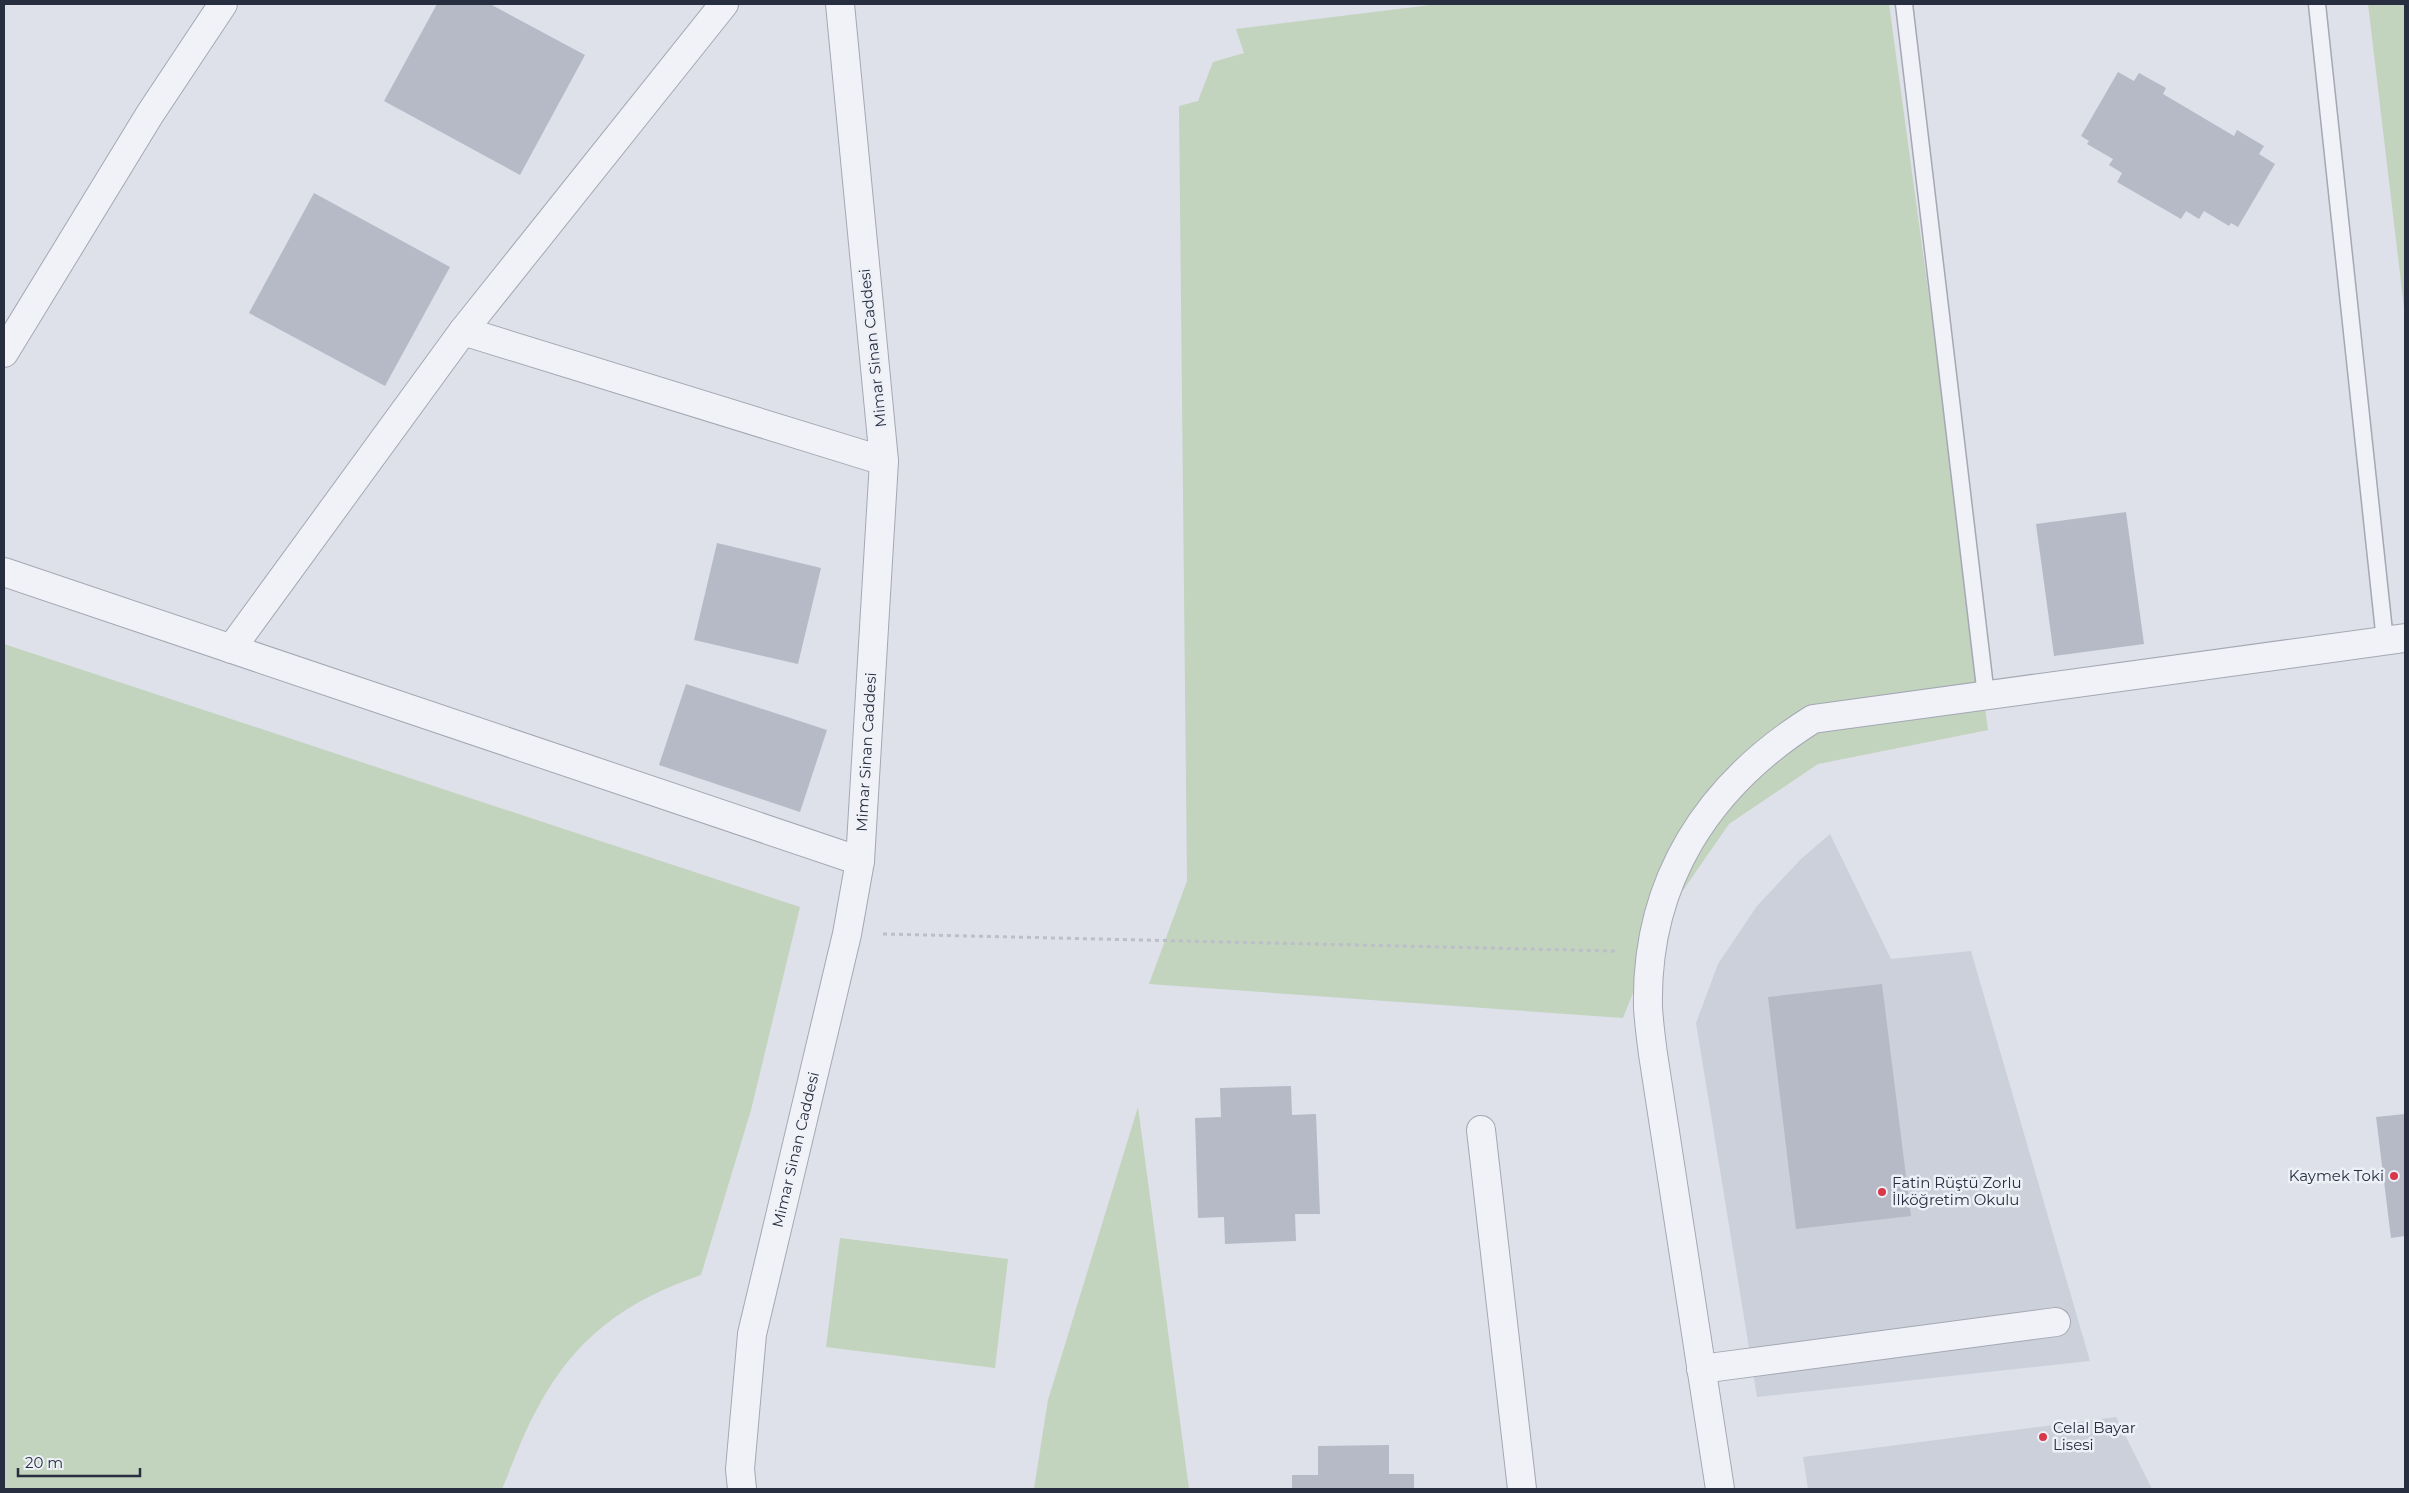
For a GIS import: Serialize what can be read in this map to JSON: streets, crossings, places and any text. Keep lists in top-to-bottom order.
{
  "streets": {
    "street": ["Mimar Sinan Caddesi"]
  },
  "places": ["Kaymek Toki", "Fatin Rüştü Zorlu İlköğretim Okulu", "Celal Bayar Lisesi"],
  "scale_bar": "20 m"
}
